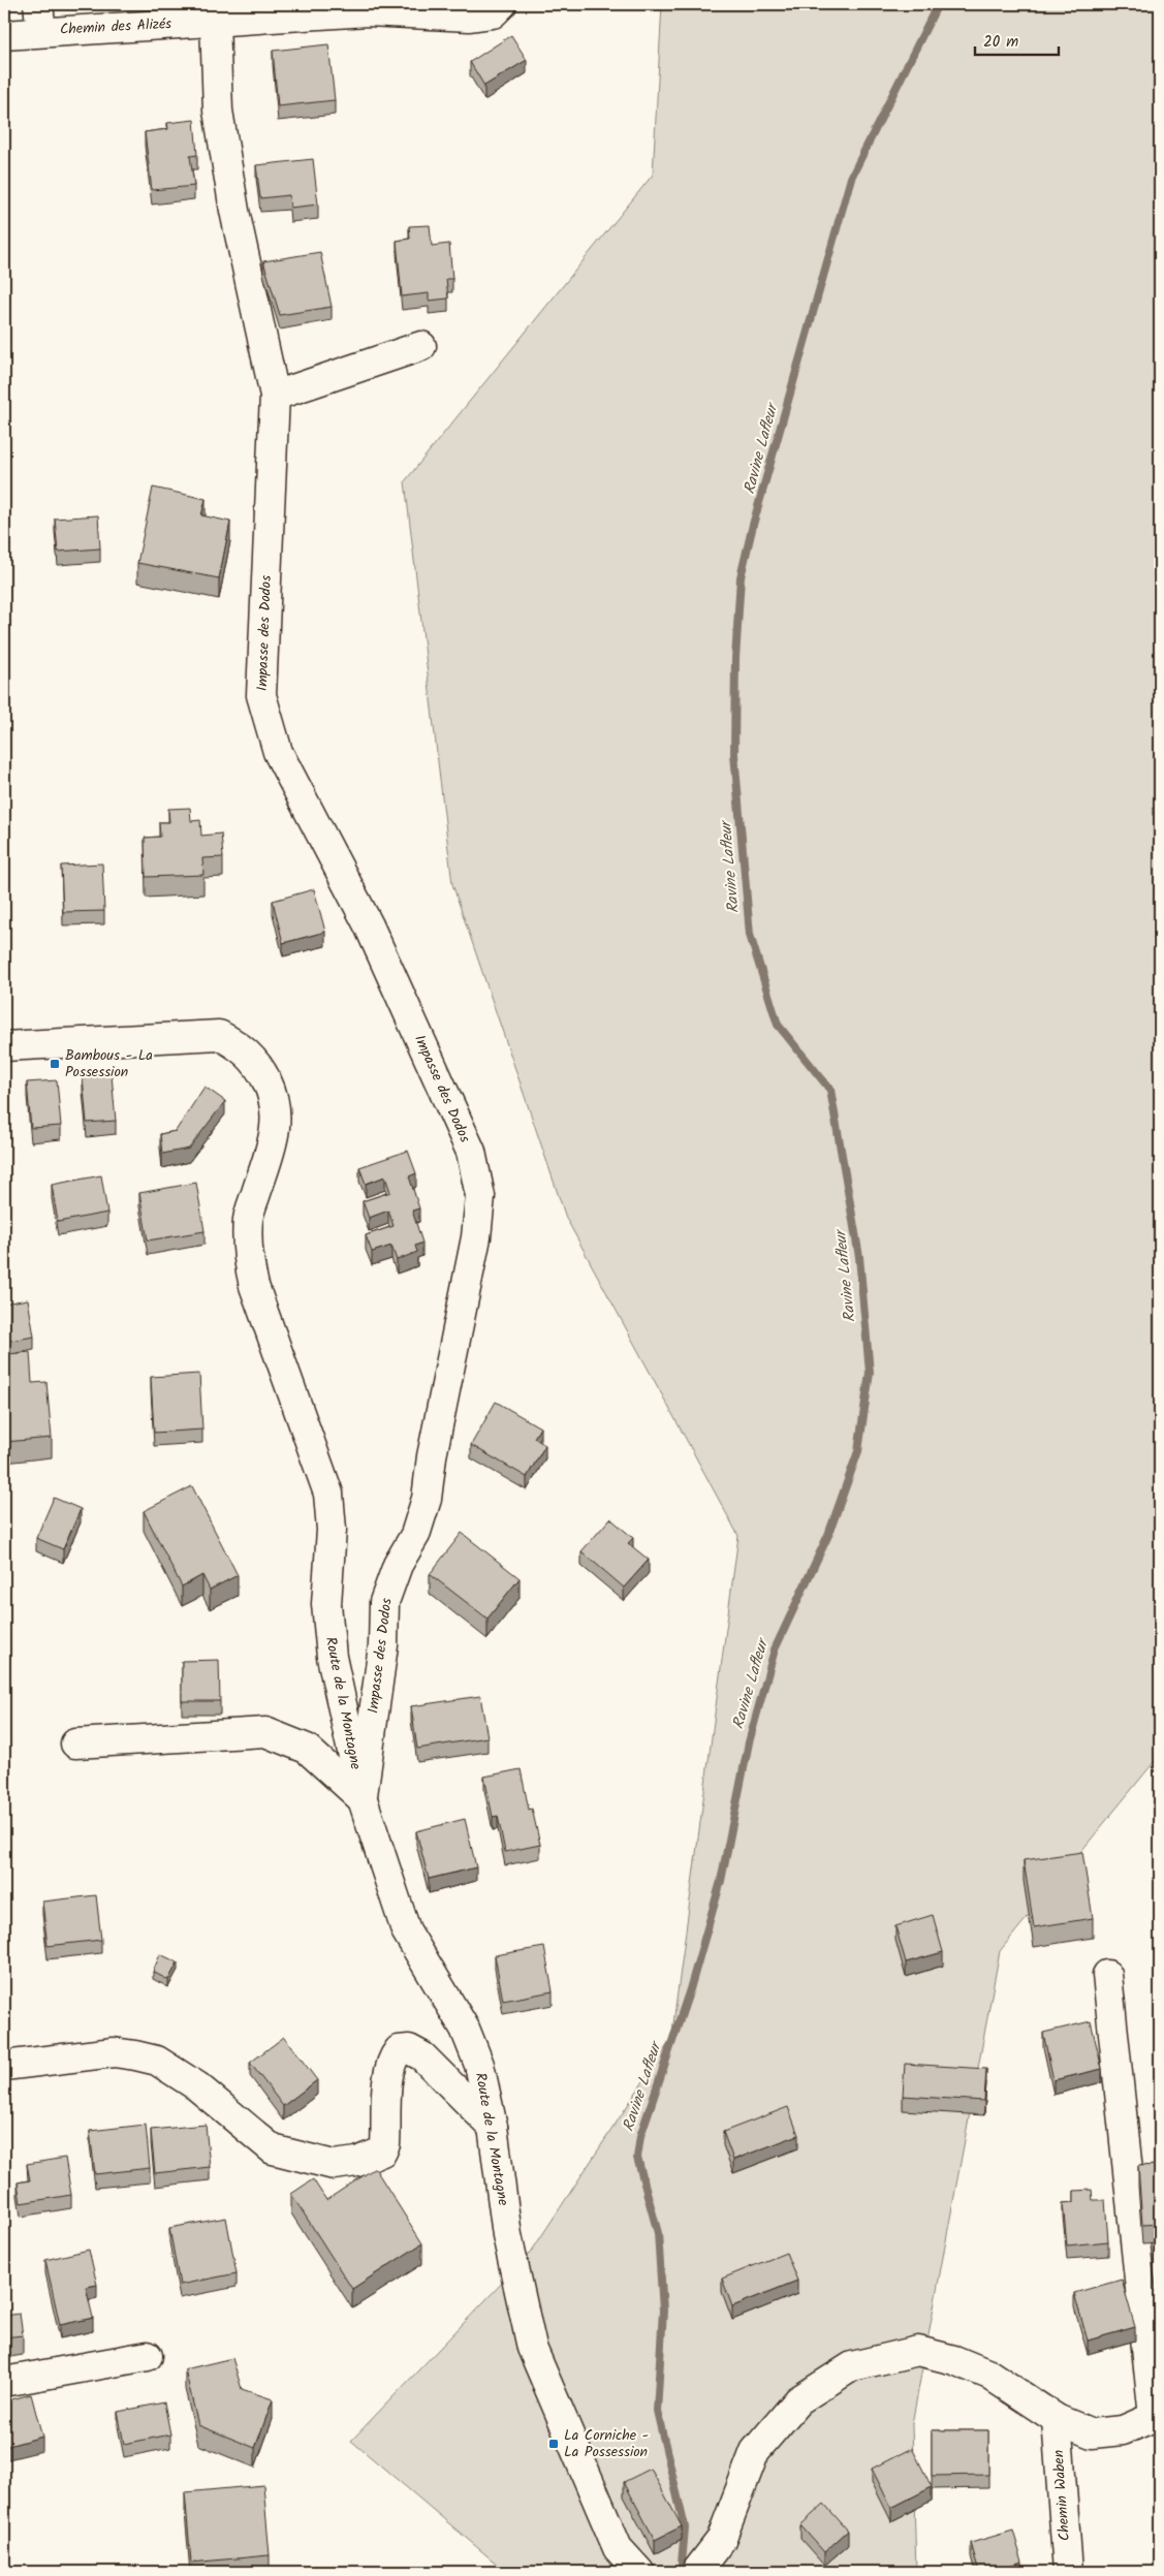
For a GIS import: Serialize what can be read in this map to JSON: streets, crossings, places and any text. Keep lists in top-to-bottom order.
{
  "streets": {
    "street": [
      "Chemin des Alizés",
      "Impasse des Dodos",
      "Route de la Montagne",
      "Chemin Waben"
    ]
  },
  "crossings": [
    ["Chemin des Alizés", "Impasse des Dodos"],
    ["Impasse des Dodos", "Route de la Montagne"]
  ],
  "water": ["Ravine Lafleur"],
  "places": {
    "transit": ["Bambous - La Possession", "La Corniche - La Possession"]
  },
  "scale_bar": "20 m"
}
